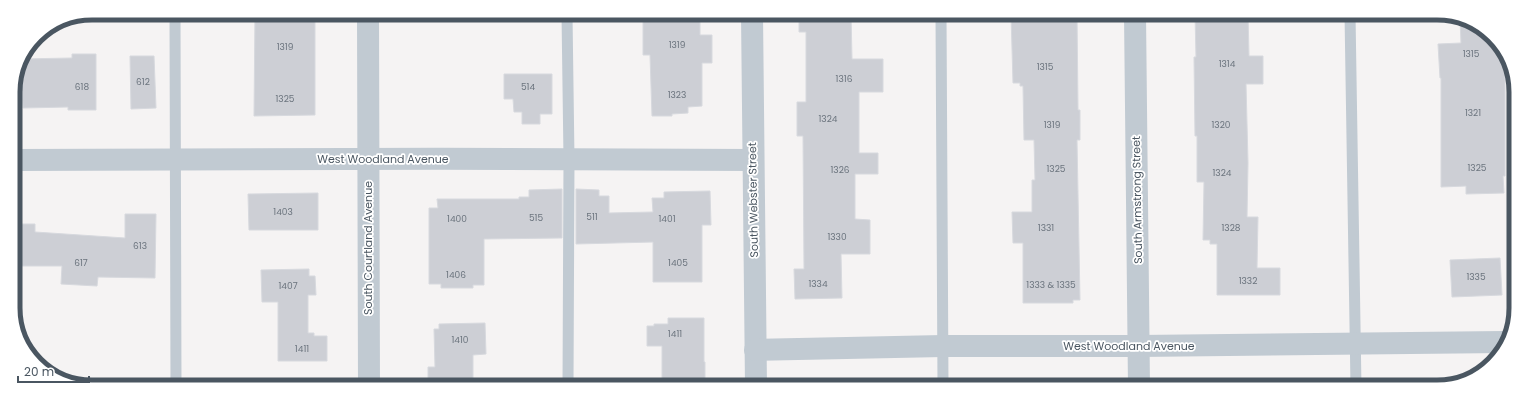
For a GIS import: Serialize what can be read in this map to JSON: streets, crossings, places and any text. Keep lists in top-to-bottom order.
{
  "streets": {
    "street": [
      "West Woodland Avenue",
      "South Webster Street",
      "South Armstrong Street",
      "South Courtland Avenue"
    ]
  },
  "crossings": [
    ["West Woodland Avenue", "South Webster Street"],
    ["West Woodland Avenue", "South Armstrong Street"],
    ["West Woodland Avenue", "South Courtland Avenue"]
  ],
  "house_numbers": [
    "1319",
    "1319",
    "1315",
    "1314",
    "1315",
    "1316",
    "612",
    "618",
    "514",
    "1323",
    "1325",
    "1321",
    "1324",
    "1319",
    "1320",
    "1325",
    "1325",
    "1326",
    "1324",
    "1403",
    "511",
    "515",
    "1400",
    "1401",
    "1331",
    "1328",
    "1330",
    "613",
    "617",
    "1405",
    "1406",
    "1335",
    "1332",
    "1334",
    "1333 & 1335",
    "1407",
    "1411",
    "1410",
    "1411"
  ],
  "scale_bar": "20 m"
}
